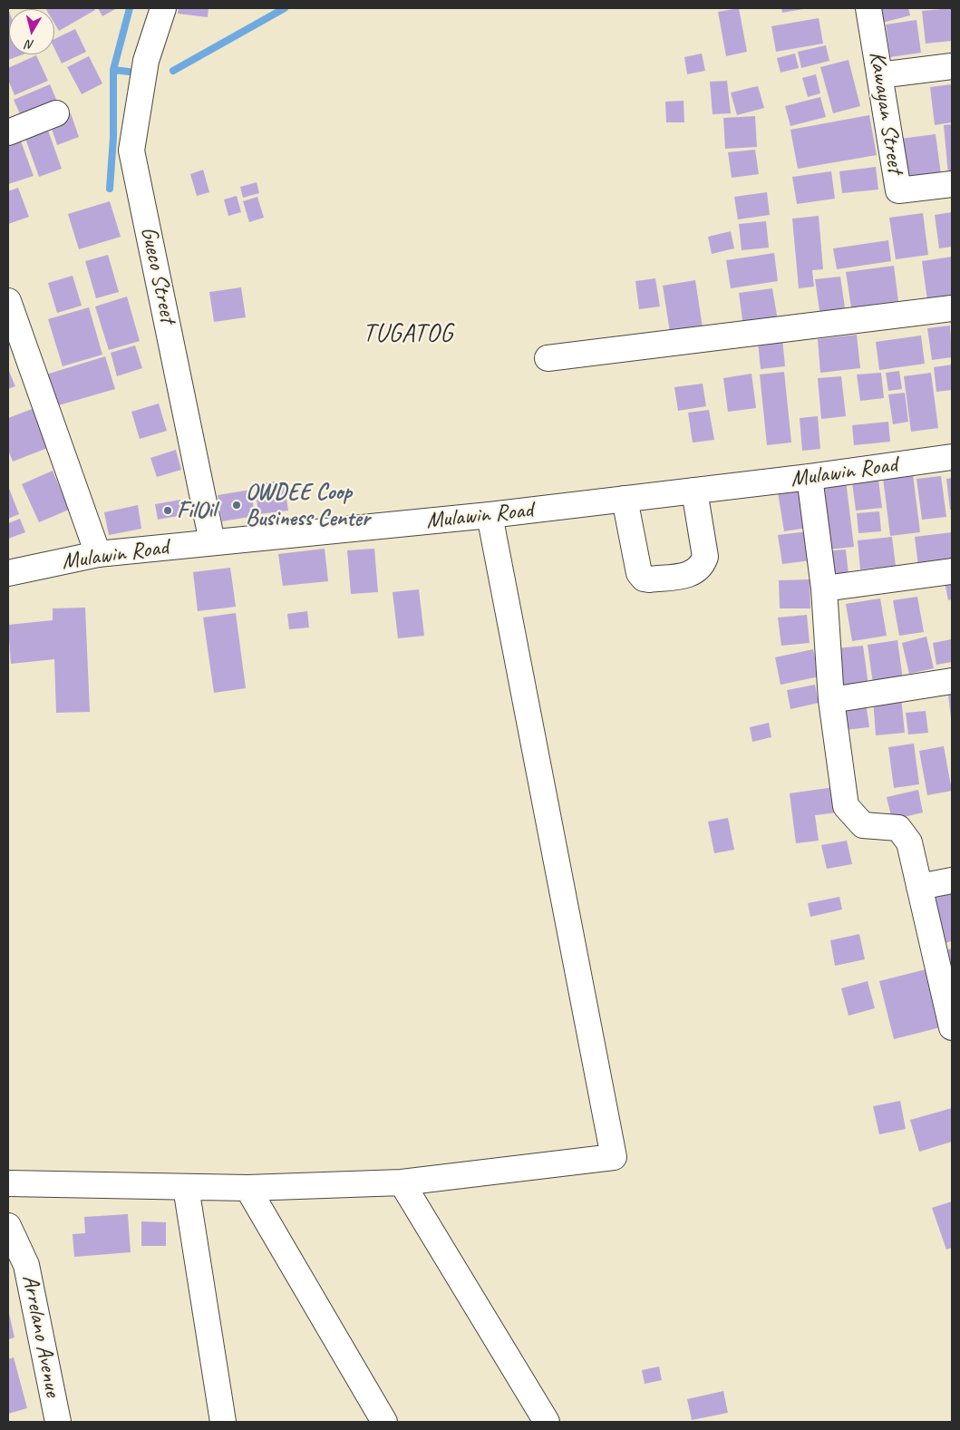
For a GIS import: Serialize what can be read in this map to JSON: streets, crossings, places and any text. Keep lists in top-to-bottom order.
{
  "streets": {
    "street": [
      "Kawayan Street",
      "Gueco Street",
      "Mulawin Road",
      "Arrelano Avenue"
    ]
  },
  "crossings": [
    ["Gueco Street", "Mulawin Road"]
  ],
  "districts": ["TUGATOG"],
  "places": ["OWDEE Coop Business Center", "FilOil"],
  "north": "bottom"
}
